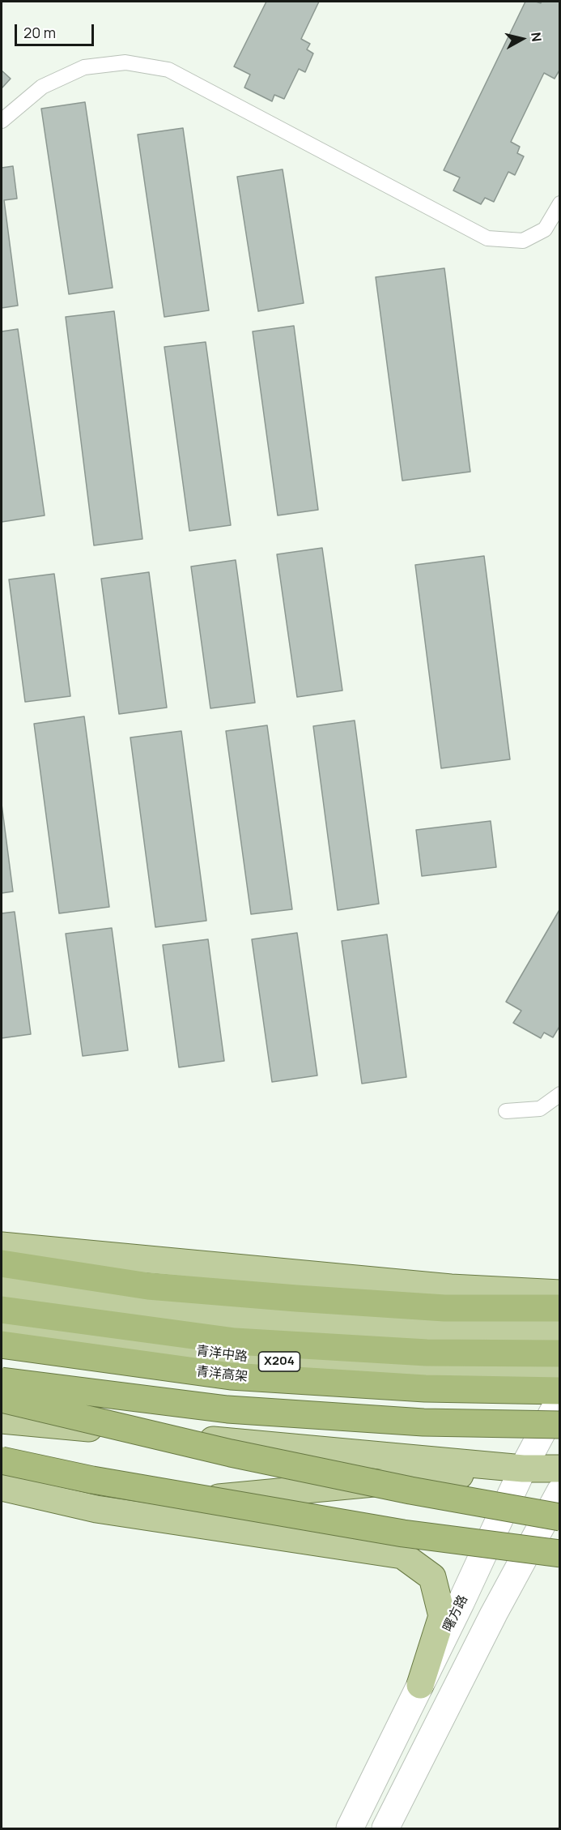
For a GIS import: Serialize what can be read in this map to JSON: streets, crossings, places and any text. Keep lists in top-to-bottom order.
{
  "streets": {
    "highway": ["青洋高架"],
    "main road": ["青洋中路", "X204"],
    "street": ["曙方路"]
  },
  "scale_bar": "20 m",
  "north": "right"
}
